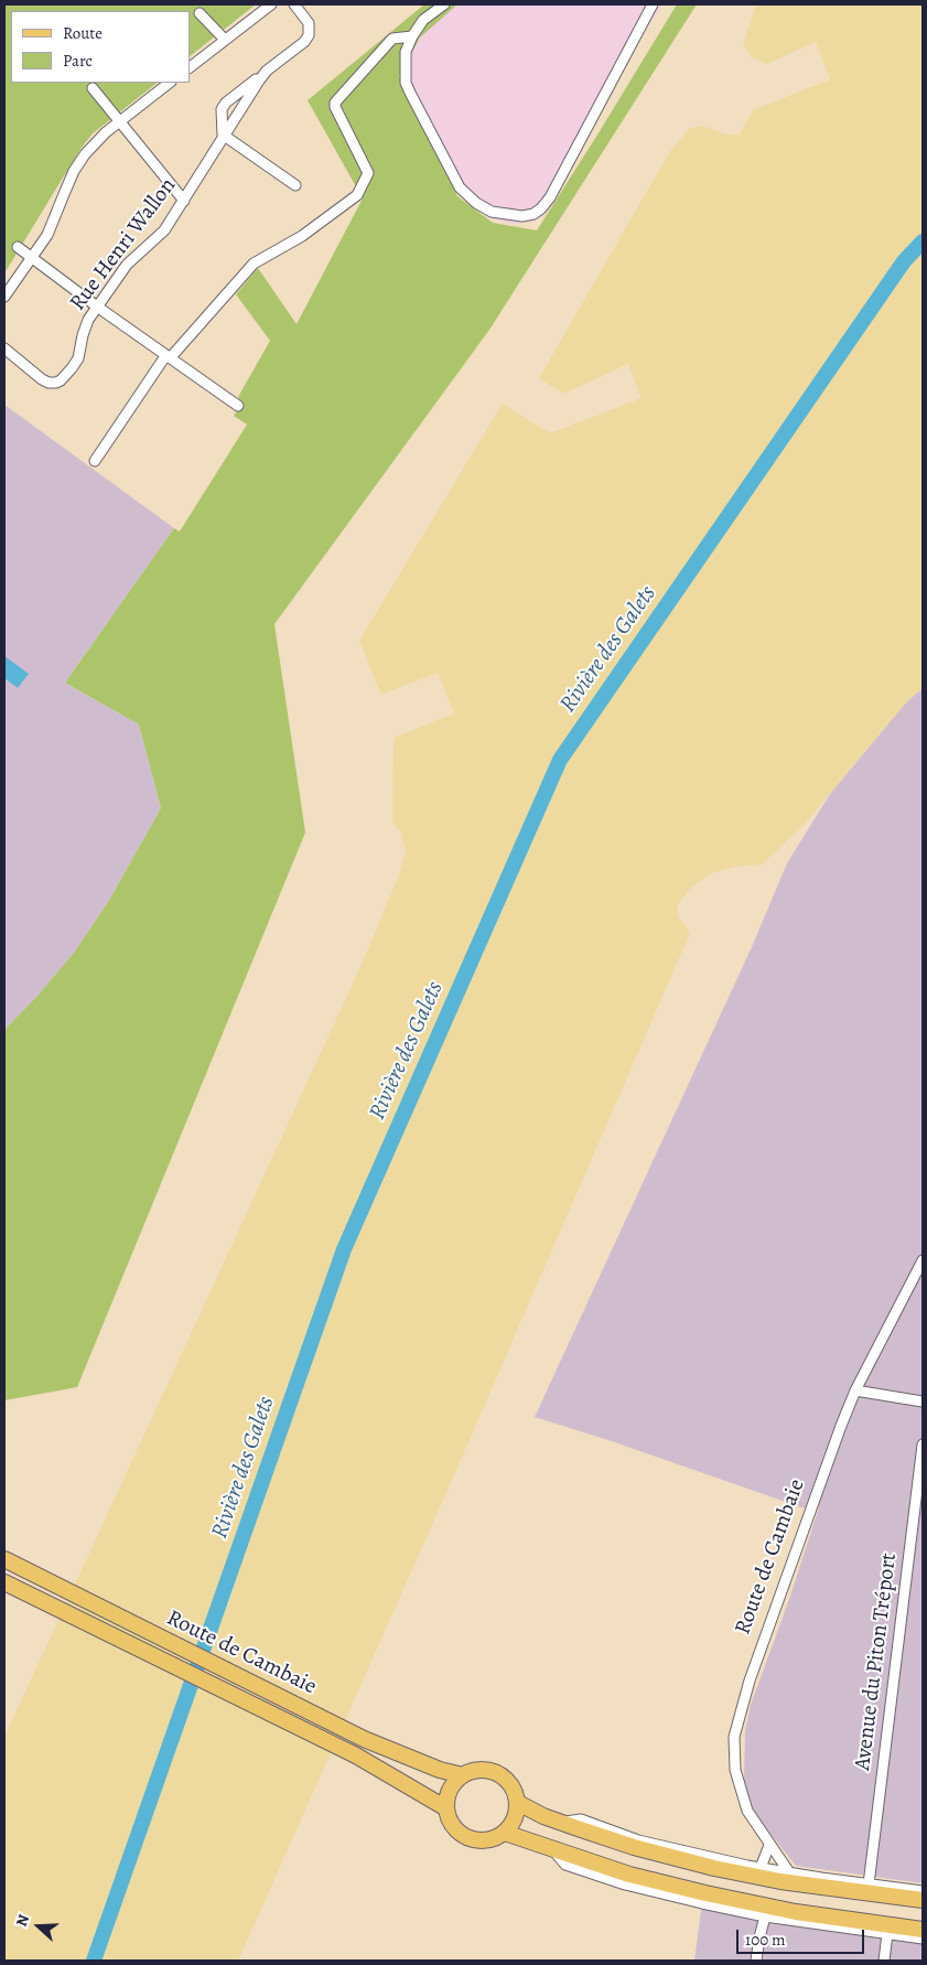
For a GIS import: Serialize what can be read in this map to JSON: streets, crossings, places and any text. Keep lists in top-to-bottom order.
{
  "streets": {
    "main road": ["Route de Cambaie"],
    "street": ["Rue Henri Wallon", "Avenue du Piton Tréport"]
  },
  "water": ["Rivière des Galets"],
  "legend": ["Route", "Parc"],
  "scale_bar": "100 m",
  "north": "left"
}
